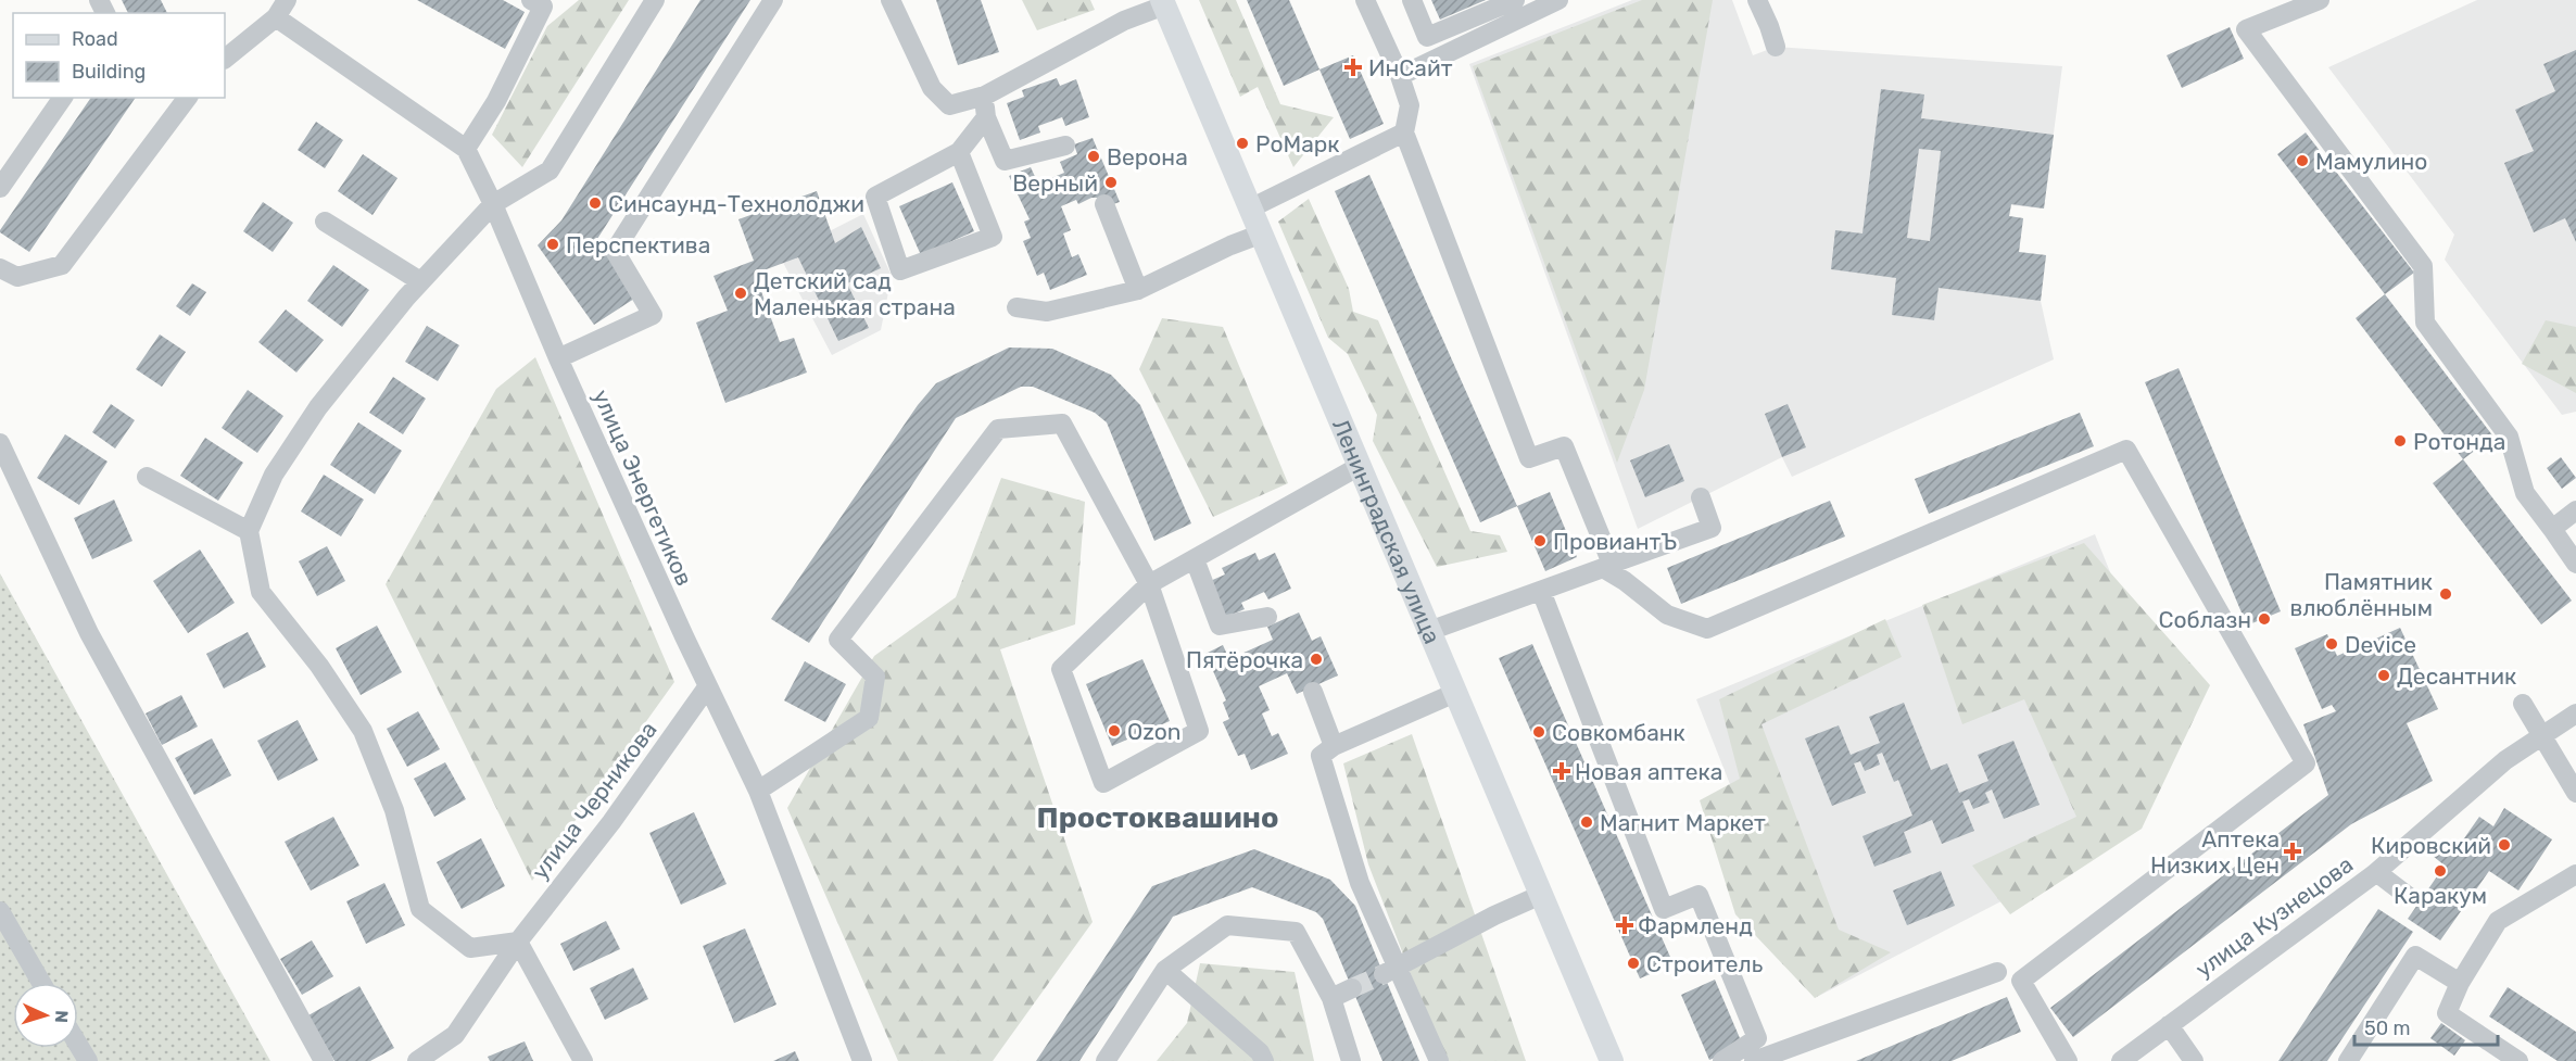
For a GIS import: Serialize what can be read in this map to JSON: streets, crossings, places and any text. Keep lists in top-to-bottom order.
{
  "streets": {
    "main road": ["Ленинградская улица"],
    "street": ["улица Энергетиков", "улица Черникова", "улица Кузнецова"]
  },
  "crossings": [
    ["улица Энергетиков", "улица Черникова"]
  ],
  "districts": ["Простоквашино"],
  "places": {
    "health": [
      "ИнСайт",
      "Новая аптека",
      "Аптека Низких Цен",
      "Фармленд"
    ],
    "other": [
      "РоМарк",
      "Верона",
      "Мамулино",
      "Верный",
      "Синсаунд-Технолоджи",
      "Перспектива",
      "Детский сад Маленькая страна",
      "Ротонда",
      "ПровиантЪ",
      "Памятник влюблённым",
      "Соблазн",
      "Device",
      "Пятёрочка",
      "Десантник",
      "Ozon",
      "Совкомбанк",
      "Магнит Маркет",
      "Кировский",
      "Каракум",
      "Строитель"
    ]
  },
  "legend": ["Road", "Building"],
  "scale_bar": "50 m",
  "north": "right"
}
